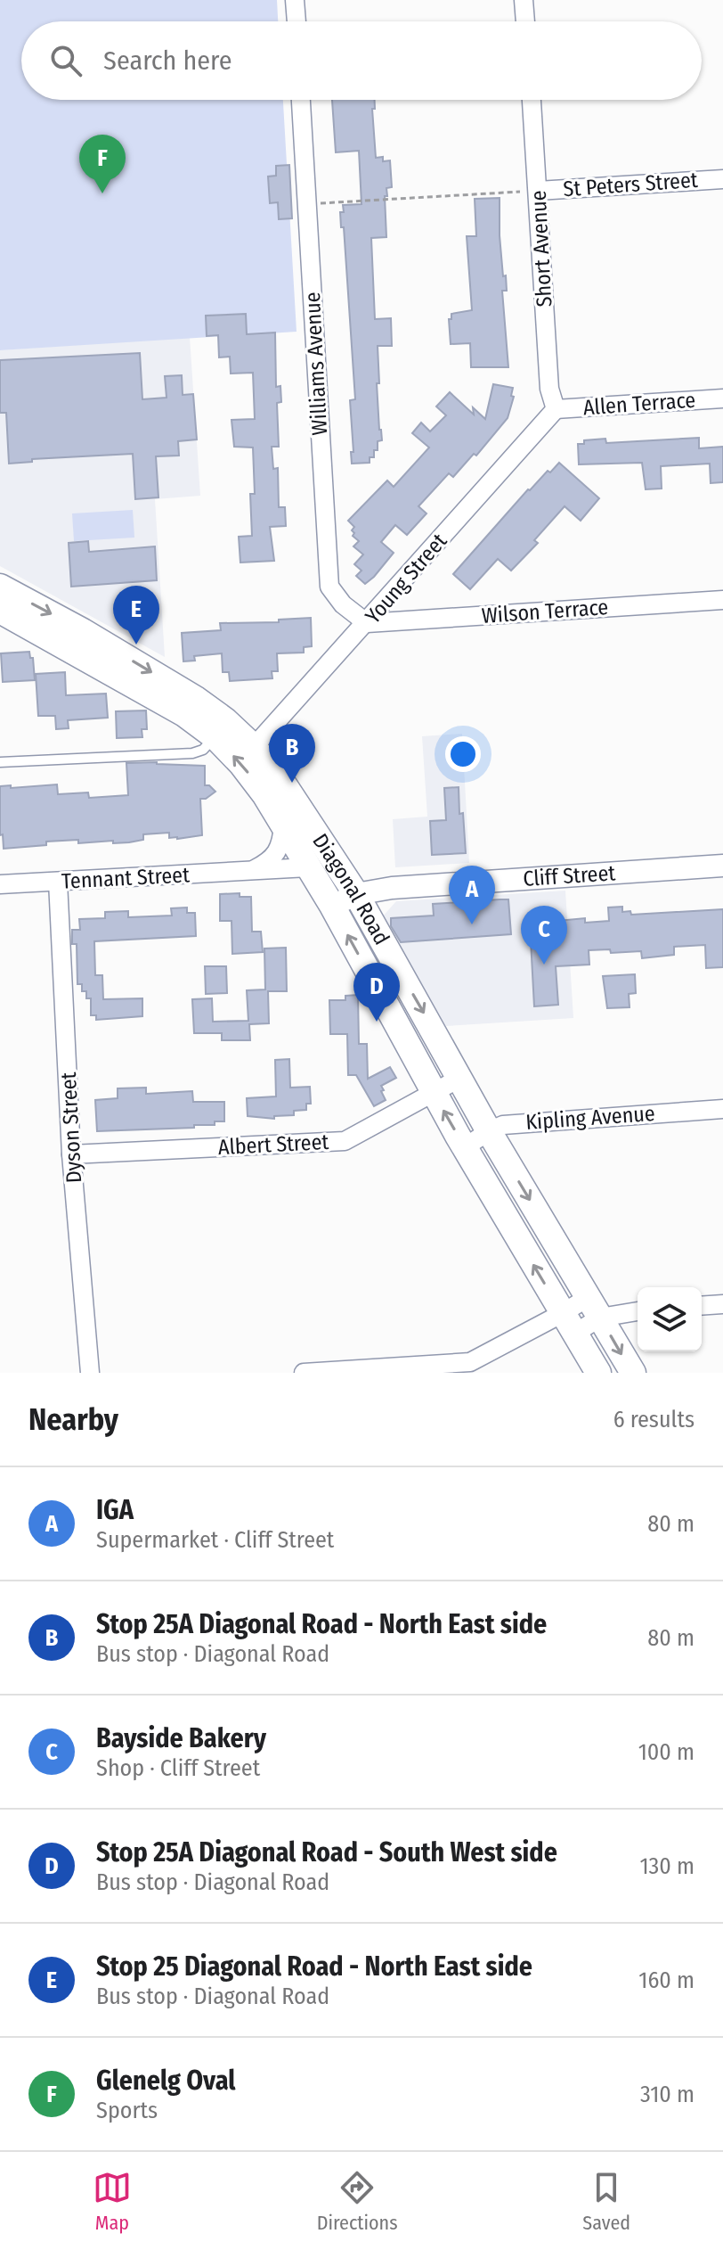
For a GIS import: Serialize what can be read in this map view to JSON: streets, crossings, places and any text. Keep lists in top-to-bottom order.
{
  "streets": {
    "main road": ["Diagonal Road"],
    "street": [
      "St Peters Street",
      "Short Avenue",
      "Williams Avenue",
      "Allen Terrace",
      "Young Street",
      "Wilson Terrace",
      "Cliff Street",
      "Tennant Street",
      "Kipling Avenue",
      "Dyson Street",
      "Albert Street"
    ]
  },
  "crossings": [
    ["St Peters Street", "Short Avenue"],
    ["Short Avenue", "Allen Terrace"],
    ["Short Avenue", "Young Street"],
    ["Williams Avenue", "Young Street"],
    ["Williams Avenue", "Wilson Terrace"],
    ["Allen Terrace", "Young Street"],
    ["Young Street", "Wilson Terrace"],
    ["Young Street", "Diagonal Road"],
    ["Cliff Street", "Diagonal Road"],
    ["Tennant Street", "Diagonal Road"],
    ["Tennant Street", "Dyson Street"],
    ["Diagonal Road", "Kipling Avenue"],
    ["Diagonal Road", "Albert Street"],
    ["Dyson Street", "Albert Street"]
  ],
  "page": {
    "search": "Search here",
    "pins": [
      "F",
      "E",
      "B",
      "A",
      "C",
      "D"
    ],
    "heading": ["Nearby", "6 results"],
    "list": [
      {
        "mark": "A",
        "name": "IGA",
        "note": "Supermarket · Cliff Street",
        "value": "80 m"
      },
      {
        "mark": "B",
        "name": "Stop 25A Diagonal Road - North East side",
        "note": "Bus stop · Diagonal Road",
        "value": "80 m"
      },
      {
        "mark": "C",
        "name": "Bayside Bakery",
        "note": "Shop · Cliff Street",
        "value": "100 m"
      },
      {
        "mark": "D",
        "name": "Stop 25A Diagonal Road - South West side",
        "note": "Bus stop · Diagonal Road",
        "value": "130 m"
      },
      {
        "mark": "E",
        "name": "Stop 25 Diagonal Road - North East side",
        "note": "Bus stop · Diagonal Road",
        "value": "160 m"
      },
      {
        "mark": "F",
        "name": "Glenelg Oval",
        "note": "Sports",
        "value": "310 m"
      }
    ],
    "nav": ["Map", "Directions", "Saved"]
  }
}
